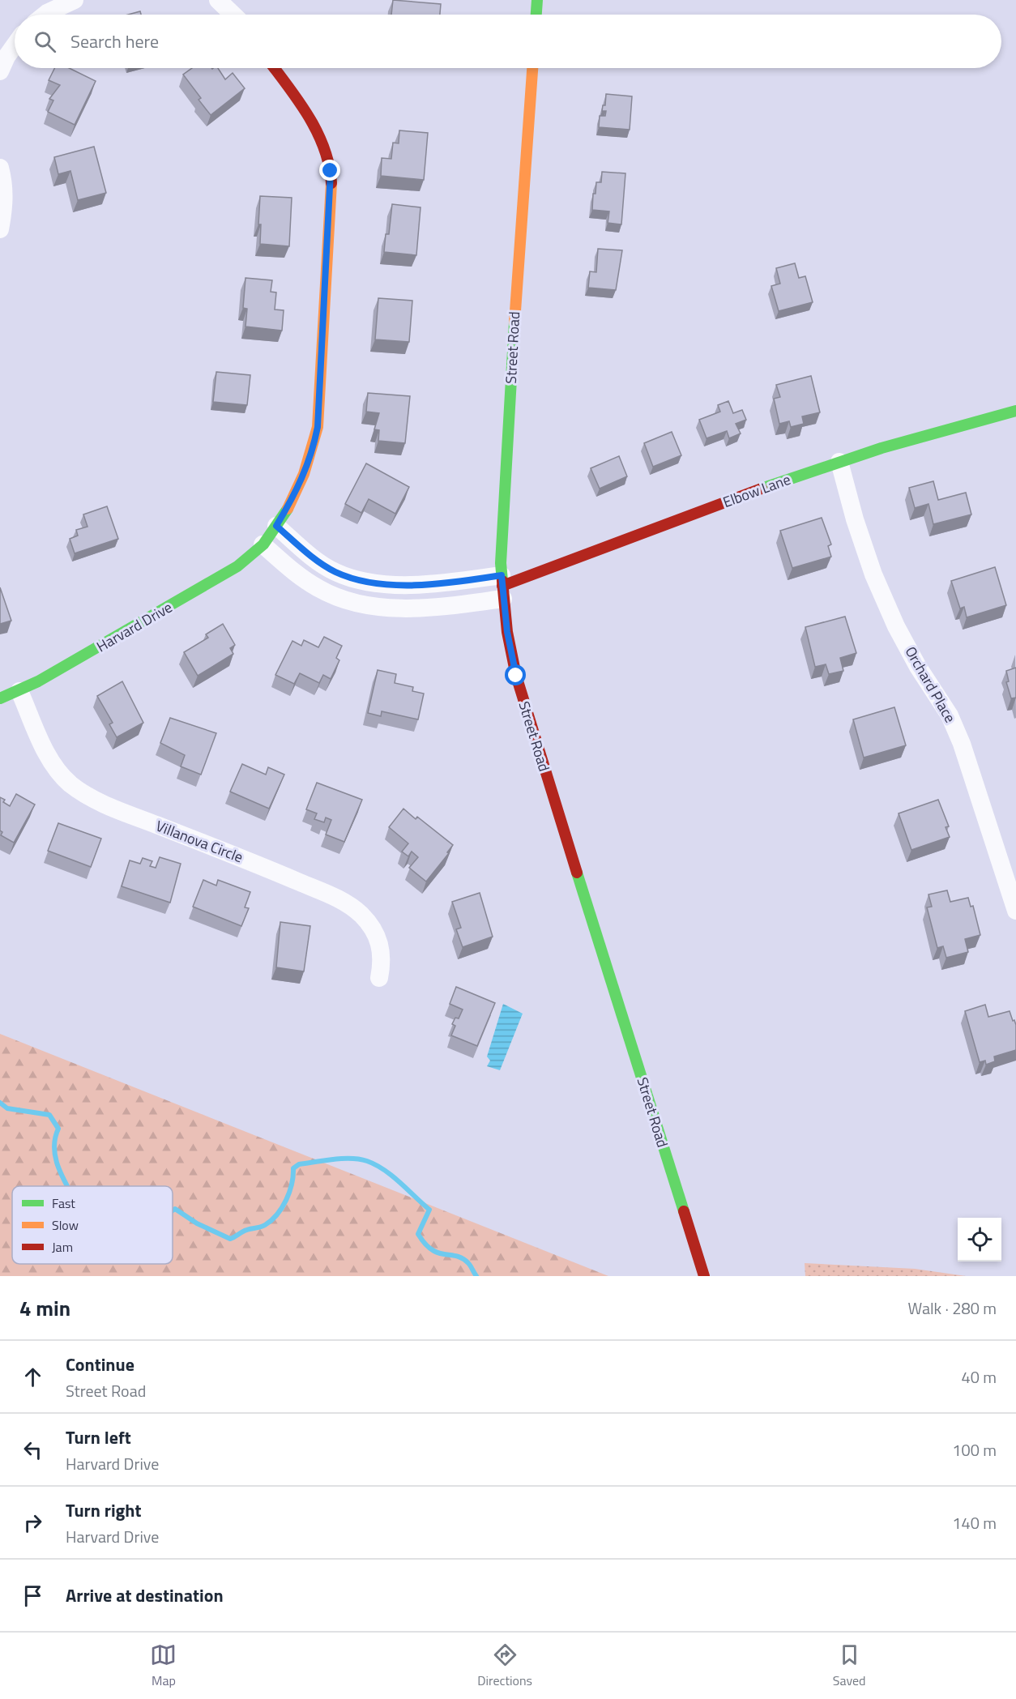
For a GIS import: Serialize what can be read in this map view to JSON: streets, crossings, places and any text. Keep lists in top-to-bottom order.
{
  "streets": {
    "street": [
      "Street Road",
      "Elbow Lane",
      "Harvard Drive",
      "Orchard Place",
      "Villanova Circle"
    ]
  },
  "crossings": [
    ["Street Road", "Elbow Lane"],
    ["Elbow Lane", "Orchard Place"],
    ["Harvard Drive", "Villanova Circle"]
  ],
  "legend": ["Fast", "Slow", "Jam"],
  "page": {
    "search": "Search here",
    "heading": ["4 min", "Walk · 280 m"],
    "list": [
      ["Continue", "Street Road", "40 m"],
      ["Turn left", "Harvard Drive", "100 m"],
      ["Turn right", "Harvard Drive", "140 m"],
      "Arrive at destination"
    ],
    "nav": ["Map", "Directions", "Saved"]
  }
}
